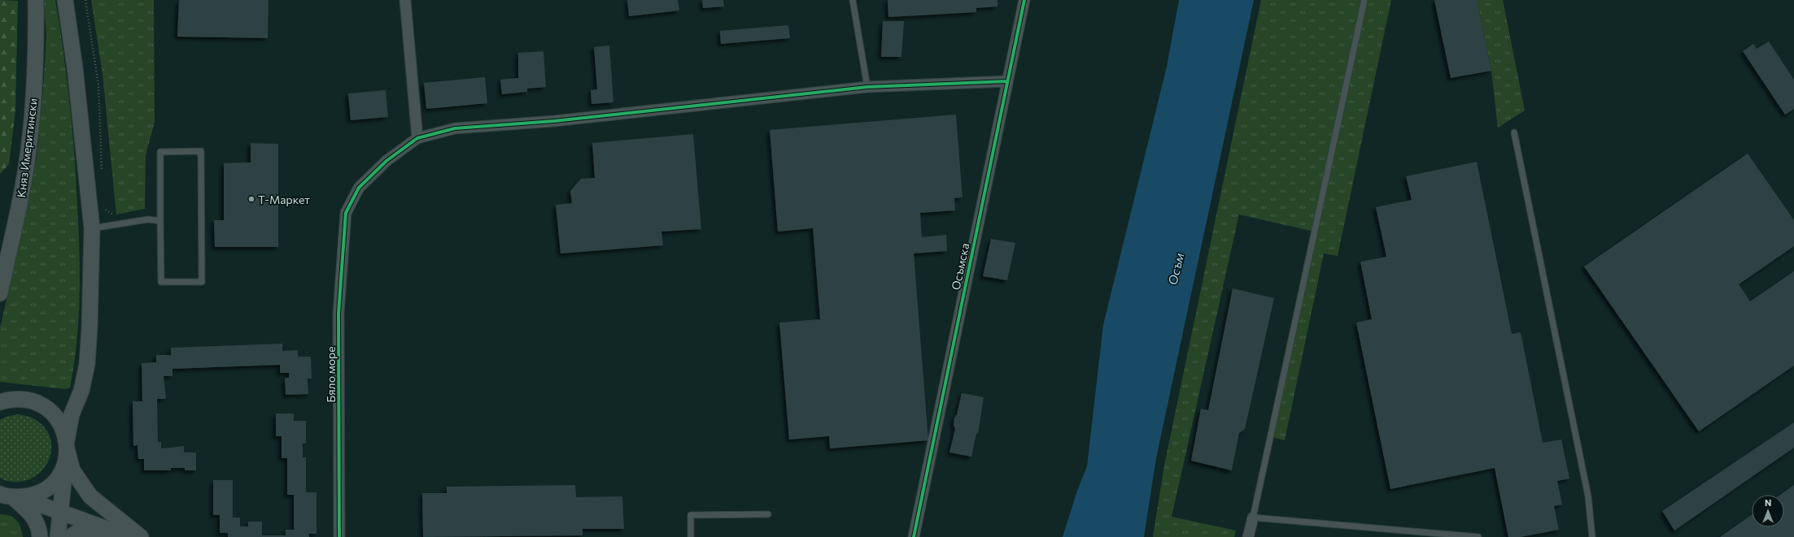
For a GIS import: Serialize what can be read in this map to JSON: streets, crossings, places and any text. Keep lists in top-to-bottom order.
{
  "streets": {
    "street": ["Княз Имеритински", "Осъмска", "Бяло море"]
  },
  "water": ["Осъм"],
  "places": ["Т-Маркет"],
  "north": "top"
}
